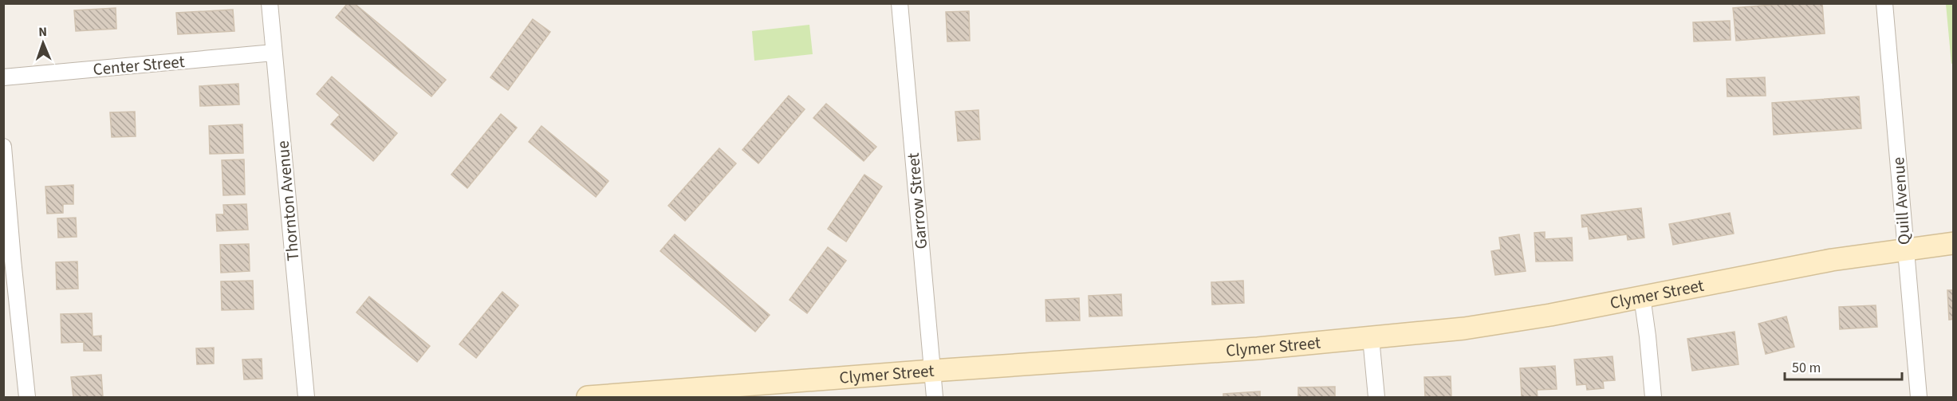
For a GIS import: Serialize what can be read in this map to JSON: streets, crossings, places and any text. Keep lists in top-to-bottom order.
{
  "streets": {
    "street": [
      "Center Street",
      "Thornton Avenue",
      "Garrow Street",
      "Quill Avenue",
      "Clymer Street"
    ]
  },
  "crossings": [
    ["Center Street", "Thornton Avenue"],
    ["Garrow Street", "Clymer Street"],
    ["Quill Avenue", "Clymer Street"]
  ],
  "scale_bar": "50 m",
  "north": "top"
}
